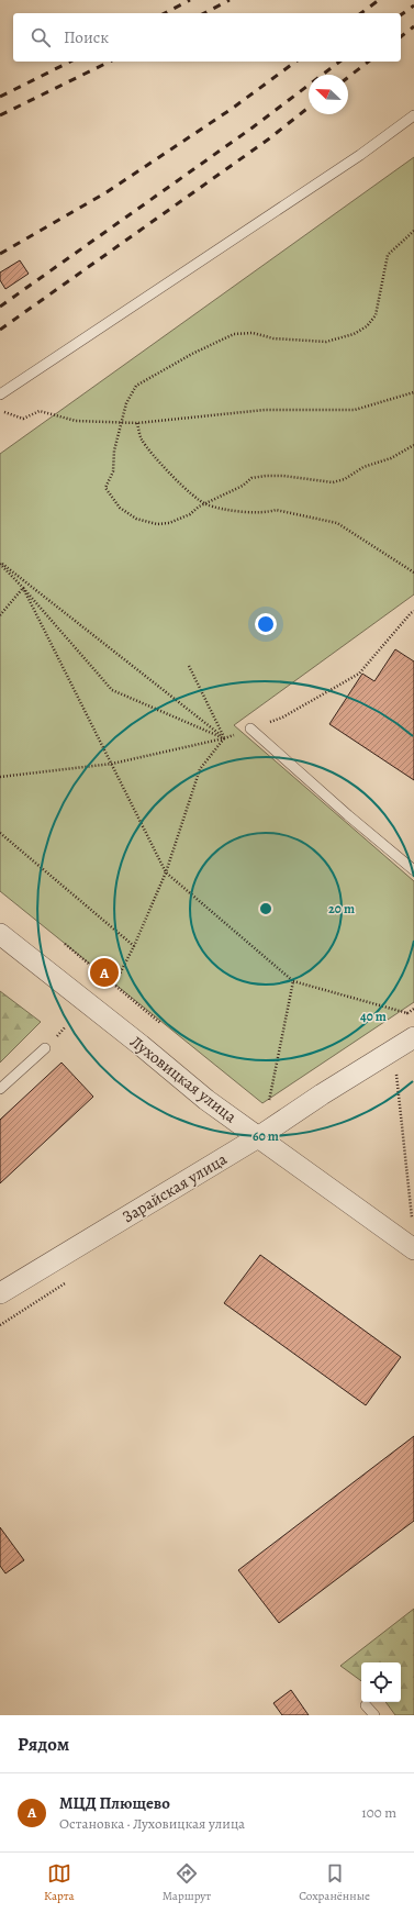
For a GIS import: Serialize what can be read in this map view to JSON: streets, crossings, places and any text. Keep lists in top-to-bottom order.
{
  "streets": {
    "street": ["Луховицкая улица", "Зарайская улица"]
  },
  "crossings": [
    ["Луховицкая улица", "Зарайская улица"]
  ],
  "north": "top left",
  "page": {
    "search": "Поиск",
    "pins": "A",
    "heading": "Рядом",
    "list": [
      {
        "mark": "A",
        "name": "МЦД Плющево",
        "note": "Остановка · Луховицкая улица",
        "value": "100 m"
      }
    ],
    "nav": ["Карта", "Маршрут", "Сохранённые"]
  },
  "rings": ["20 m", "40 m", "60 m"]
}
